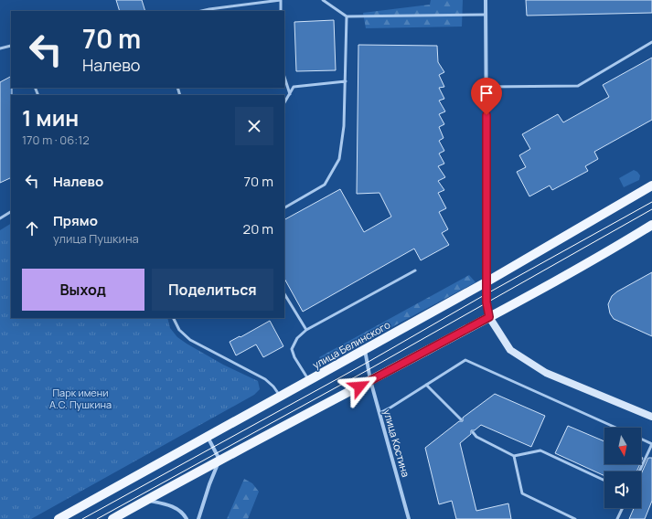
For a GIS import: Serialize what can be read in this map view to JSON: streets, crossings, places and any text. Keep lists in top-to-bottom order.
{
  "streets": {
    "main road": ["улица Белинского"],
    "street": ["улица Костина"]
  },
  "crossings": [
    ["улица Белинского", "улица Костина"]
  ],
  "parks": ["Парк имени А.С. Пушкина"],
  "north": "bottom",
  "page": {
    "turn": ["70 m", "Налево"],
    "heading": ["1 мин", "170 m · 06:12"],
    "list": [
      {
        "name": "Налево",
        "value": "70 m"
      },
      {
        "name": "Прямо",
        "note": "улица Пушкина",
        "value": "20 m"
      }
    ],
    "buttons": ["Выход", "Поделиться"]
  }
}
